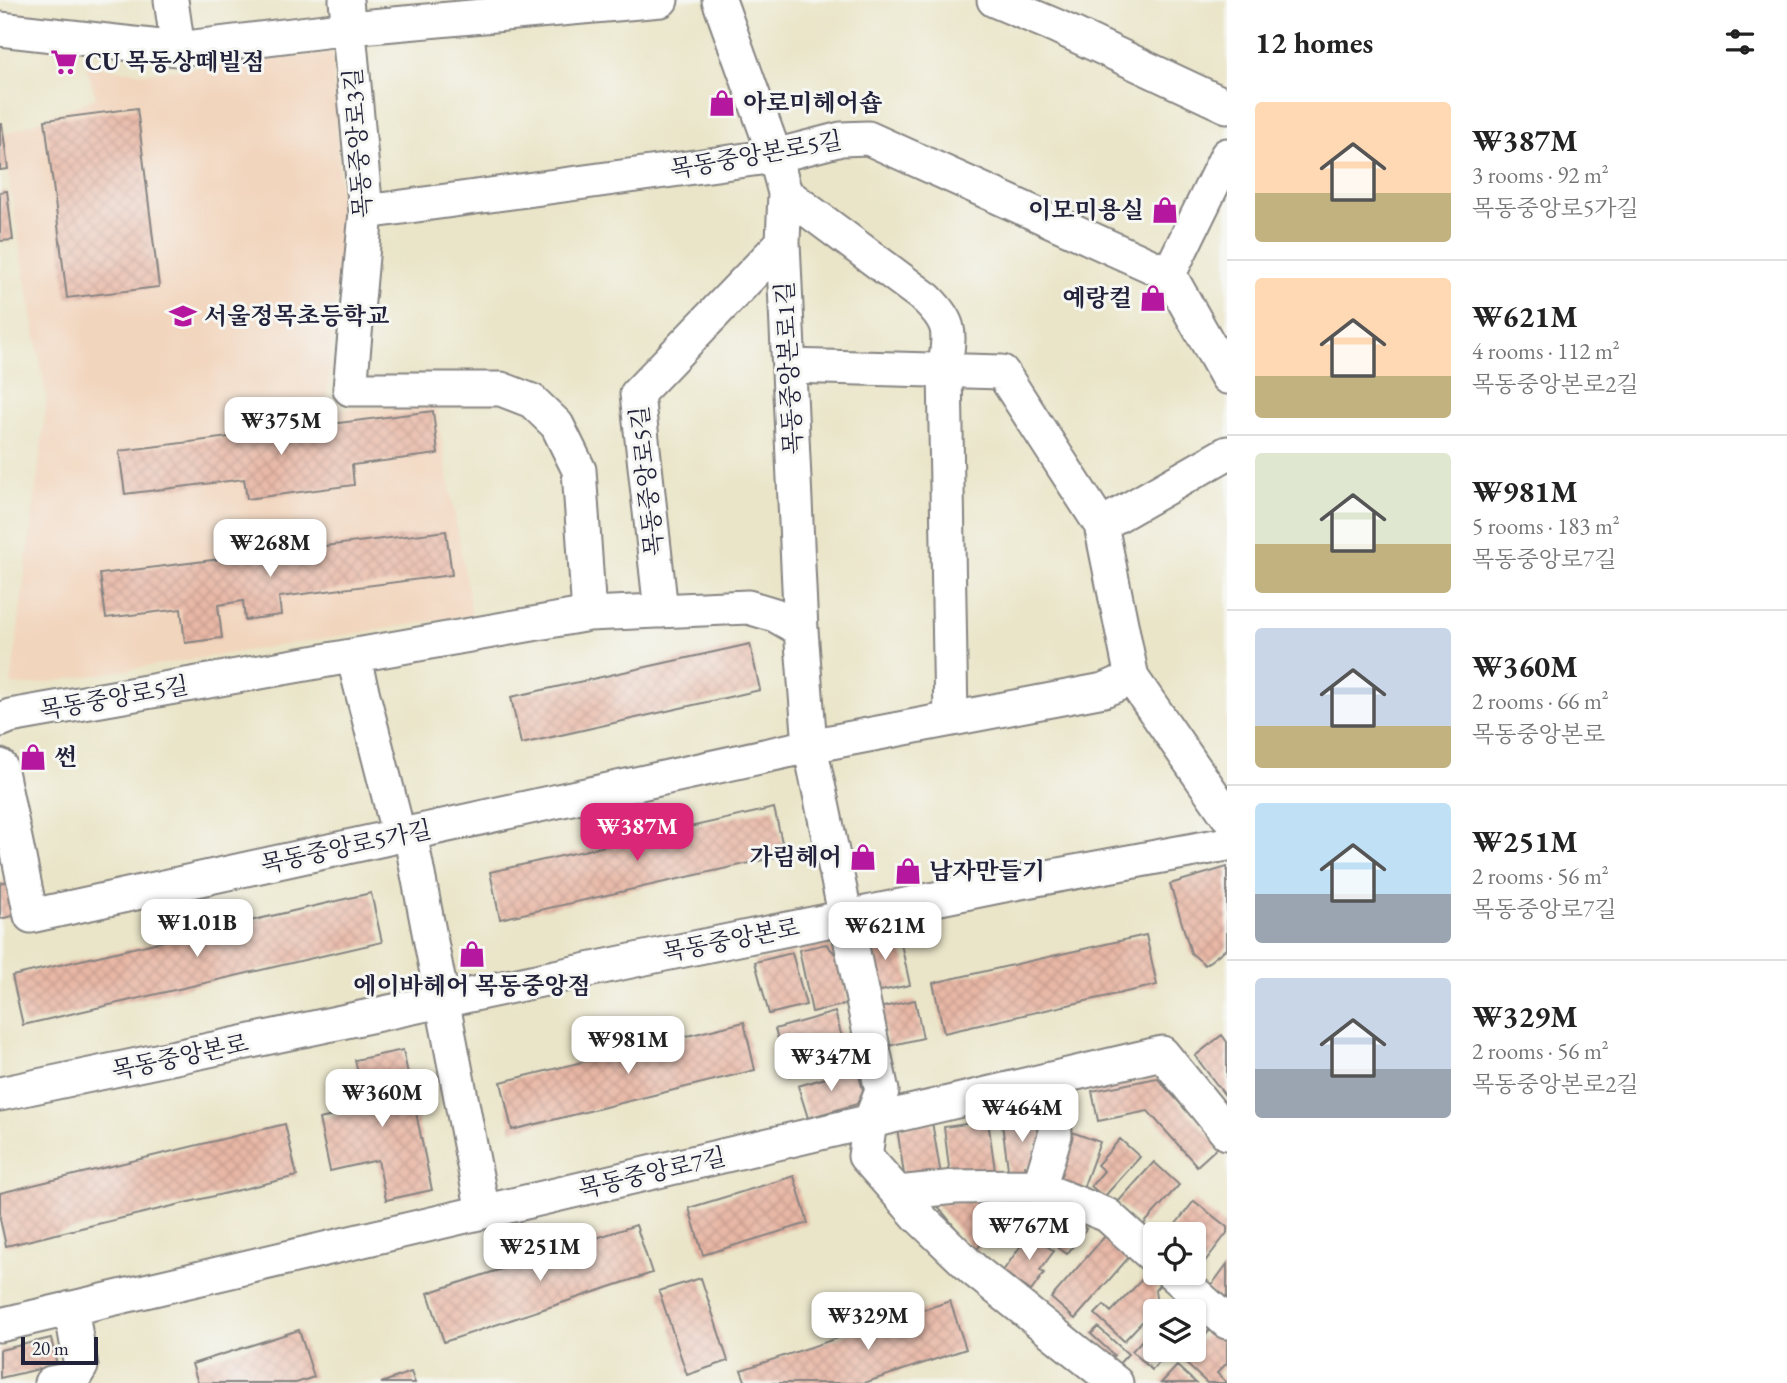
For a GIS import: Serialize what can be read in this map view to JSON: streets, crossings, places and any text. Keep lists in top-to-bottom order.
{
  "streets": {
    "street": [
      "목동중앙로3길",
      "목동중앙본로5길",
      "목동중앙본로1길",
      "목동중앙로5길",
      "목동중앙로5가길",
      "목동중앙본로",
      "목동중앙로7길"
    ]
  },
  "crossings": [
    ["목동중앙로3길", "목동중앙본로5길"],
    ["목동중앙로3길", "목동중앙로5길"],
    ["목동중앙본로5길", "목동중앙본로1길"],
    ["목동중앙본로1길", "목동중앙로5길"],
    ["목동중앙본로1길", "목동중앙로5가길"],
    ["목동중앙본로1길", "목동중앙본로"],
    ["목동중앙본로1길", "목동중앙로7길"]
  ],
  "places": {
    "supermarket": ["CU 목동상떼빌점"],
    "shop": [
      "아로미헤어숍",
      "이모미용실",
      "예랑컬",
      "썬",
      "가림헤어",
      "남자만들기",
      "에이바헤어 목동중앙점"
    ],
    "school or university": ["서울정목초등학교"]
  },
  "scale_bar": "20 m",
  "page": {
    "heading": "12 homes",
    "list": [
      {
        "name": "₩387M",
        "note": "3 rooms · 92 m² · 목동중앙로5가길"
      },
      {
        "name": "₩621M",
        "note": "4 rooms · 112 m² · 목동중앙본로2길"
      },
      {
        "name": "₩981M",
        "note": "5 rooms · 183 m² · 목동중앙로7길"
      },
      {
        "name": "₩360M",
        "note": "2 rooms · 66 m² · 목동중앙본로"
      },
      {
        "name": "₩251M",
        "note": "2 rooms · 56 m² · 목동중앙로7길"
      },
      {
        "name": "₩329M",
        "note": "2 rooms · 56 m² · 목동중앙본로2길"
      }
    ],
    "price": [
      "₩375M",
      "₩268M",
      "₩387M",
      "₩1.01B",
      "₩621M",
      "₩981M",
      "₩347M",
      "₩360M",
      "₩464M",
      "₩767M",
      "₩251M",
      "₩329M"
    ],
    "scale": "20 m"
  }
}
